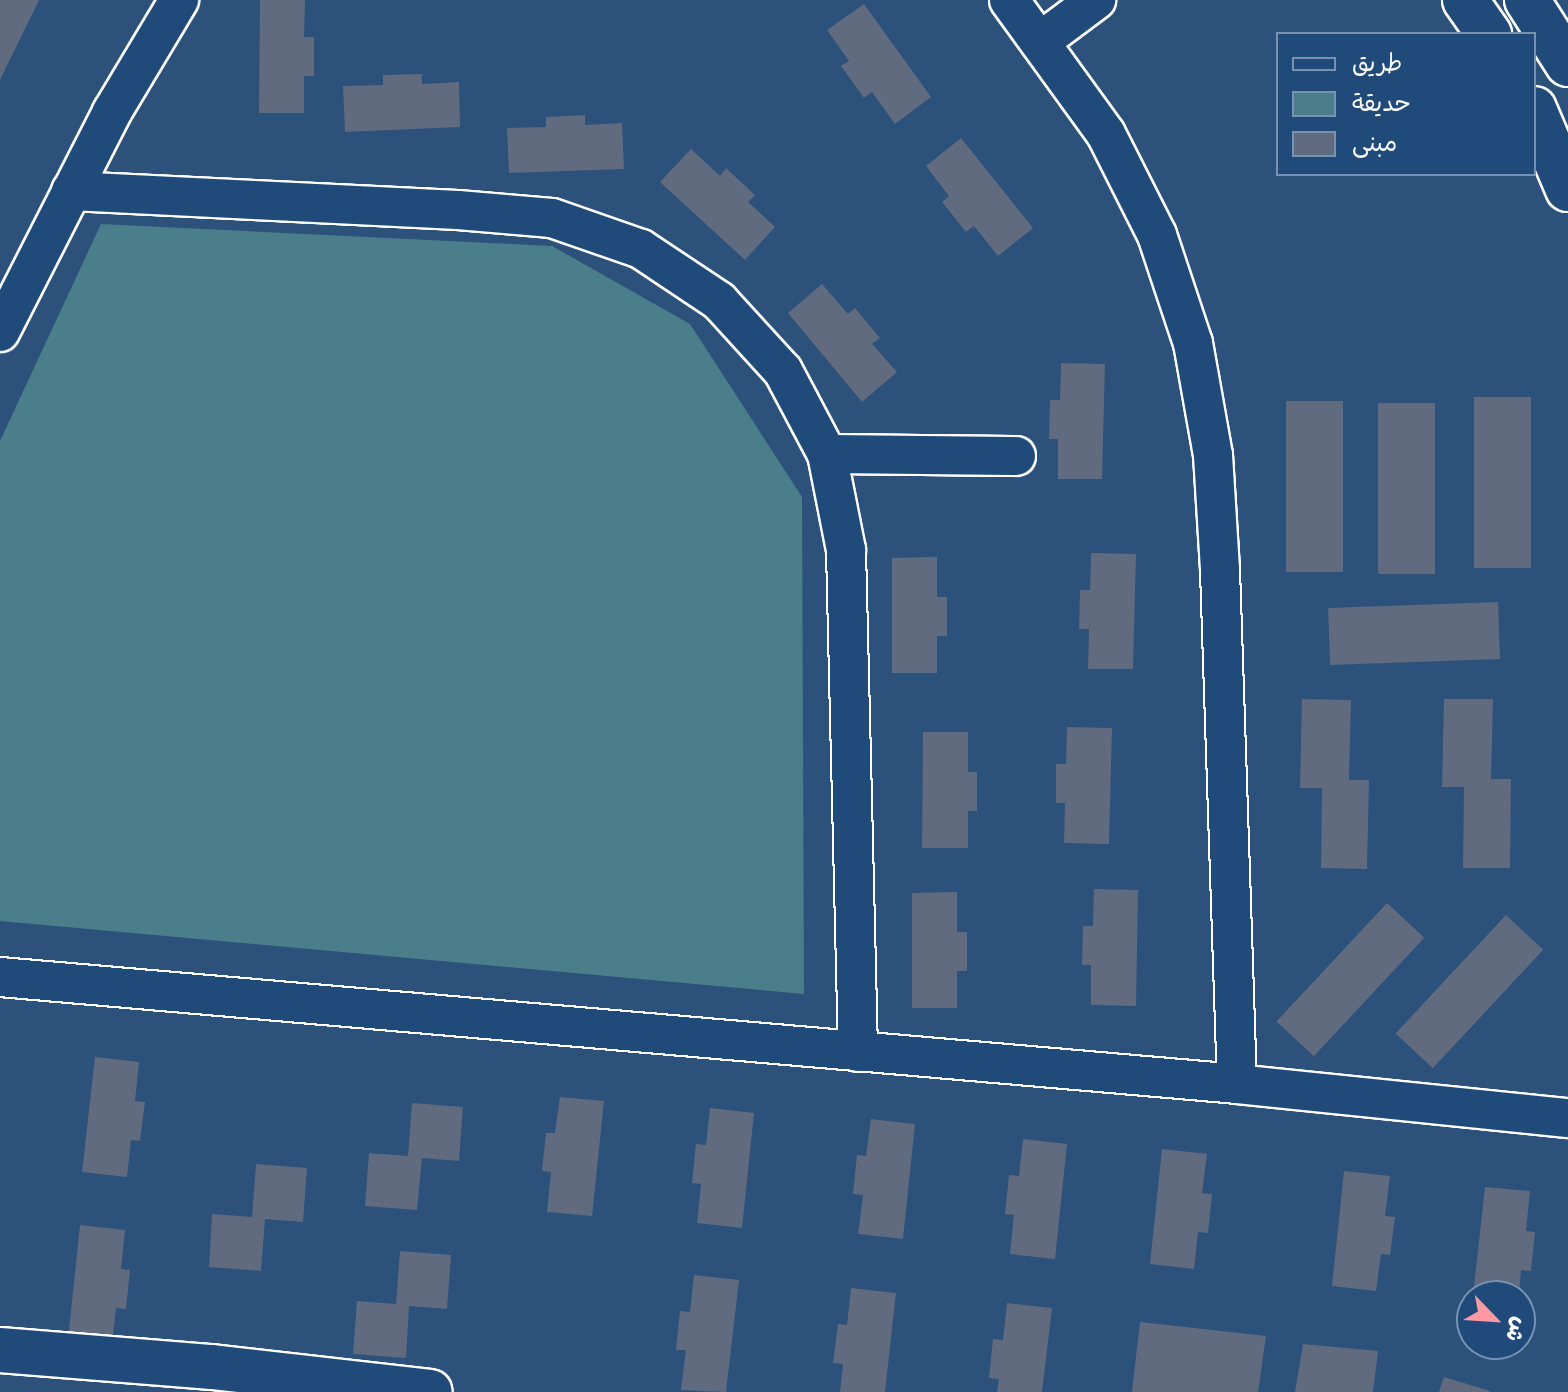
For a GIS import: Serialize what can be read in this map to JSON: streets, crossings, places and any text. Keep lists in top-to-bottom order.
{
  "legend": ["طريق", "حديقة", "مبنى"],
  "north": "bottom right"
}
